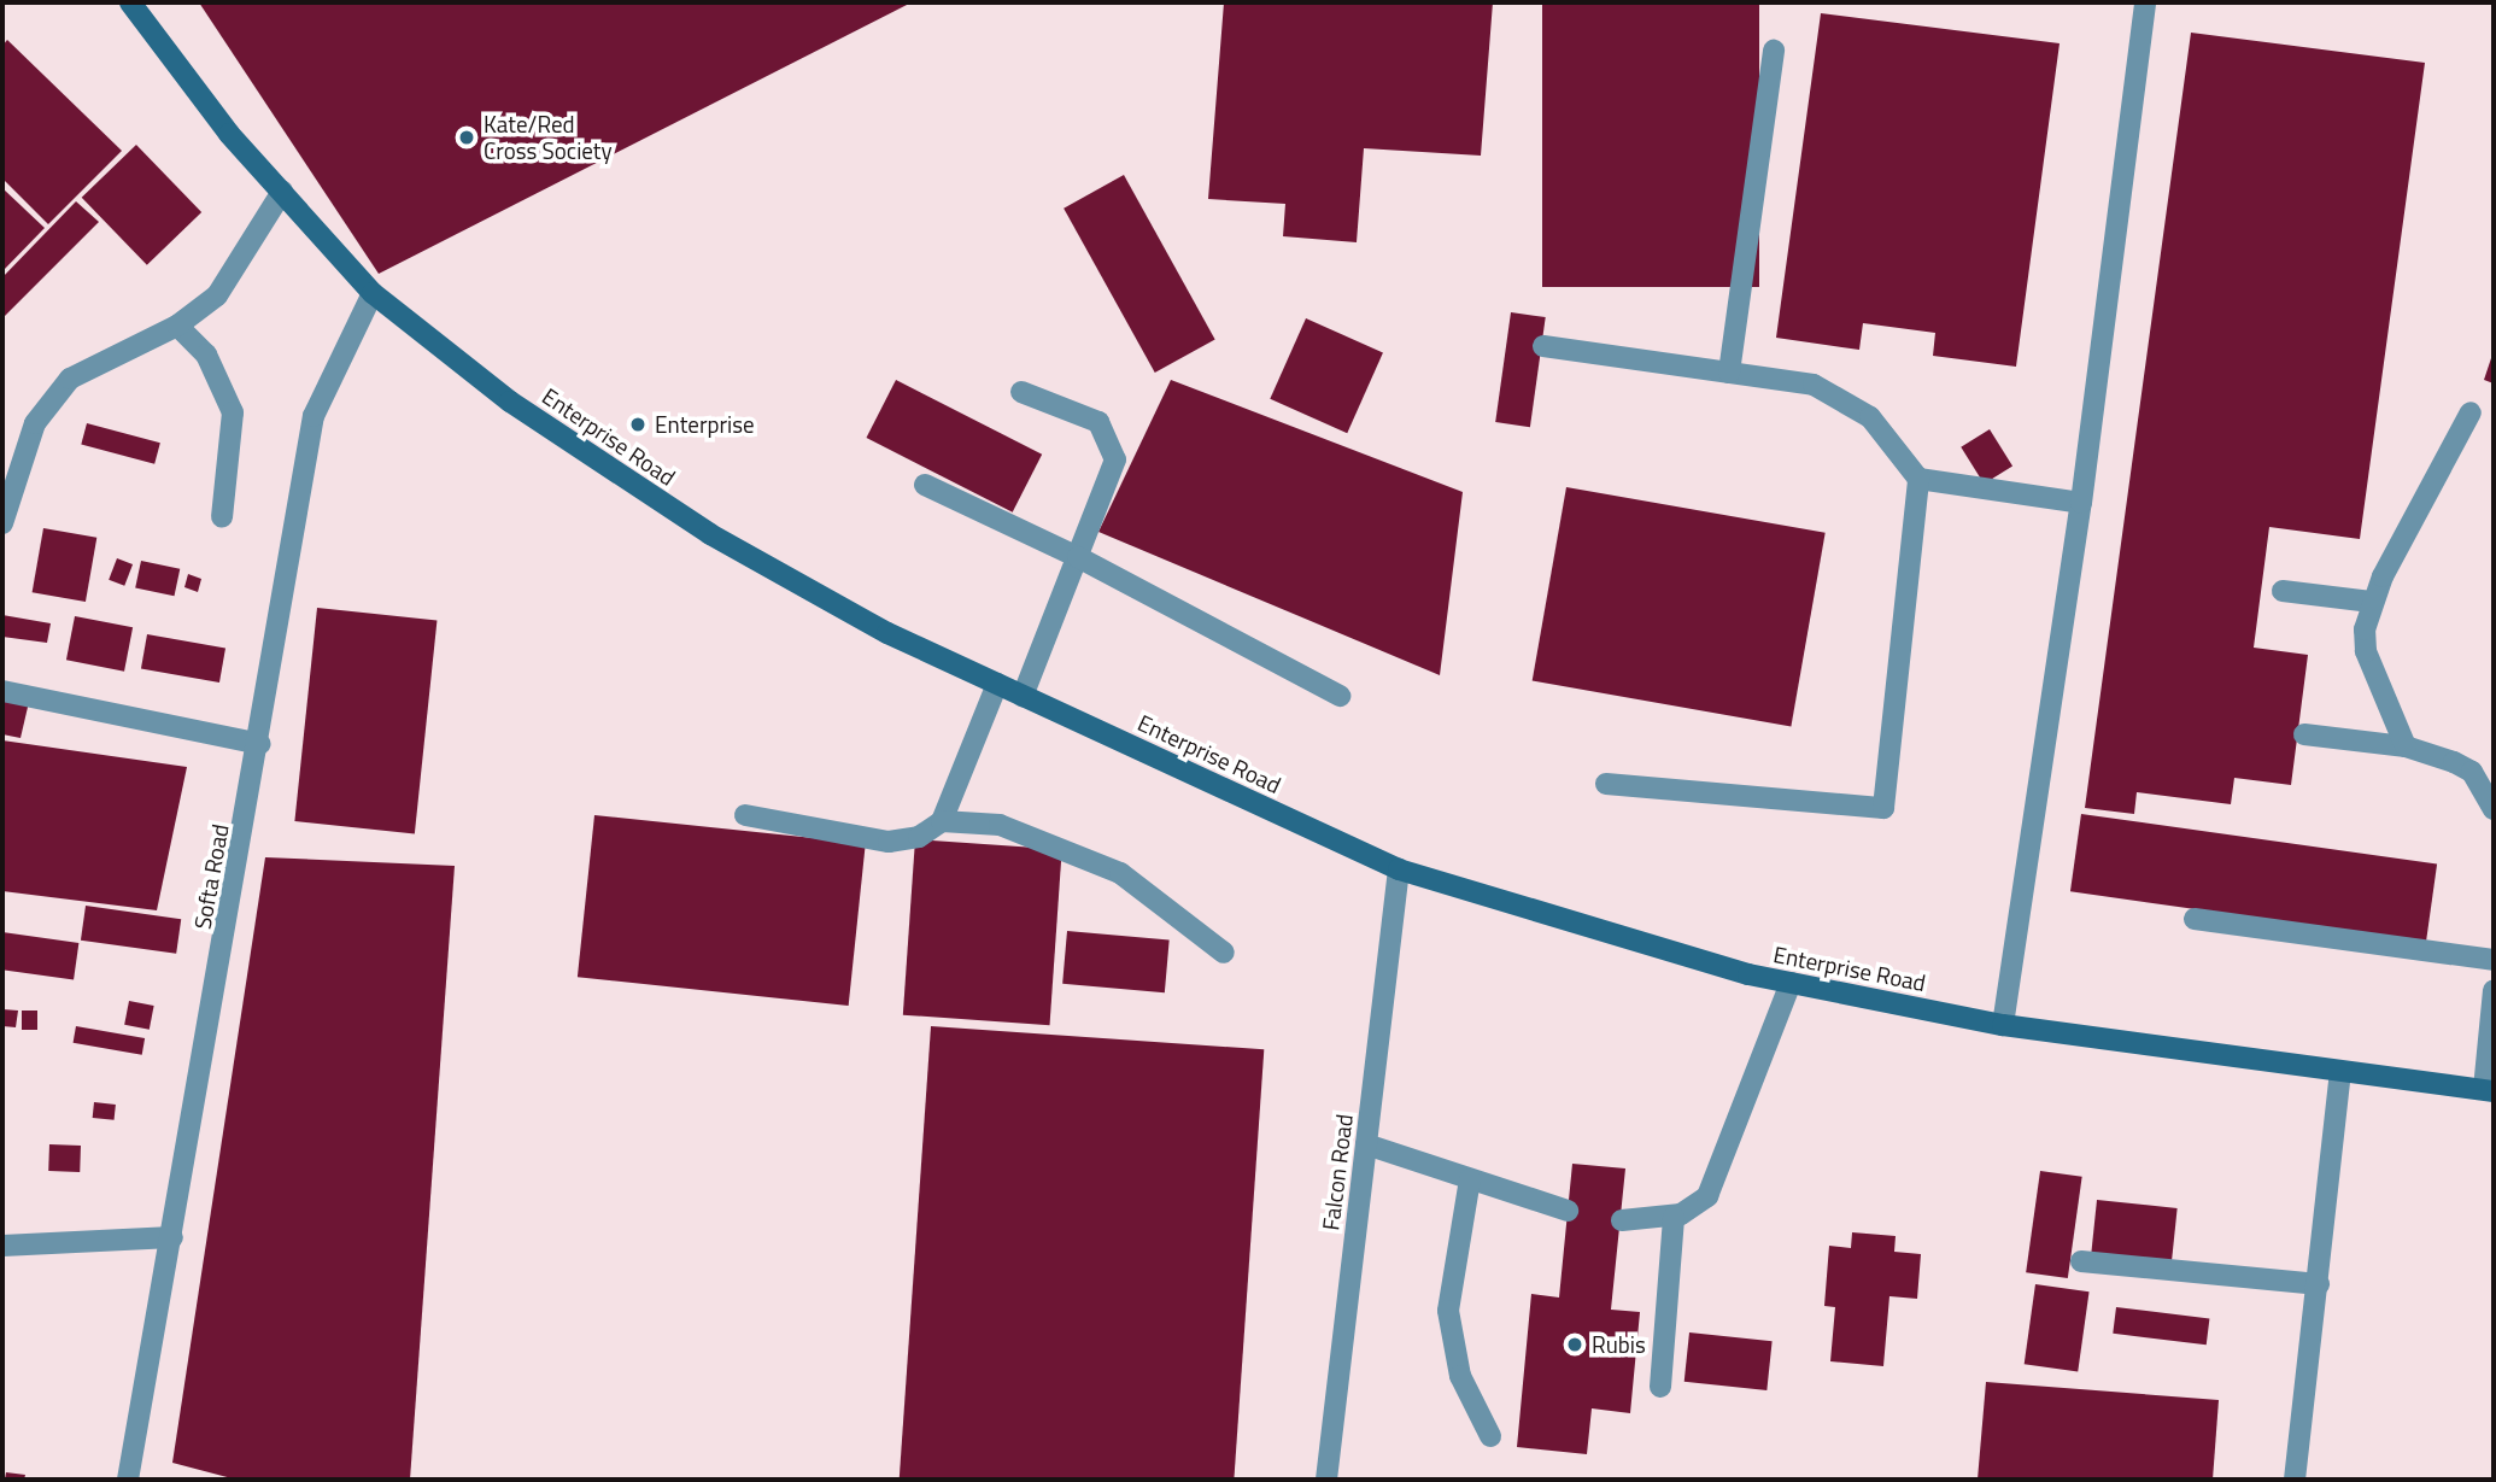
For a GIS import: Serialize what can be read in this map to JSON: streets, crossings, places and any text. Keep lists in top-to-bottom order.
{
  "streets": {
    "main road": ["Enterprise Road"],
    "street": ["Softa Road", "Falcon Road"]
  },
  "crossings": [
    ["Enterprise Road", "Softa Road"],
    ["Enterprise Road", "Falcon Road"]
  ],
  "places": ["Kate/Red Cross Society", "Enterprise", "Rubis"]
}
